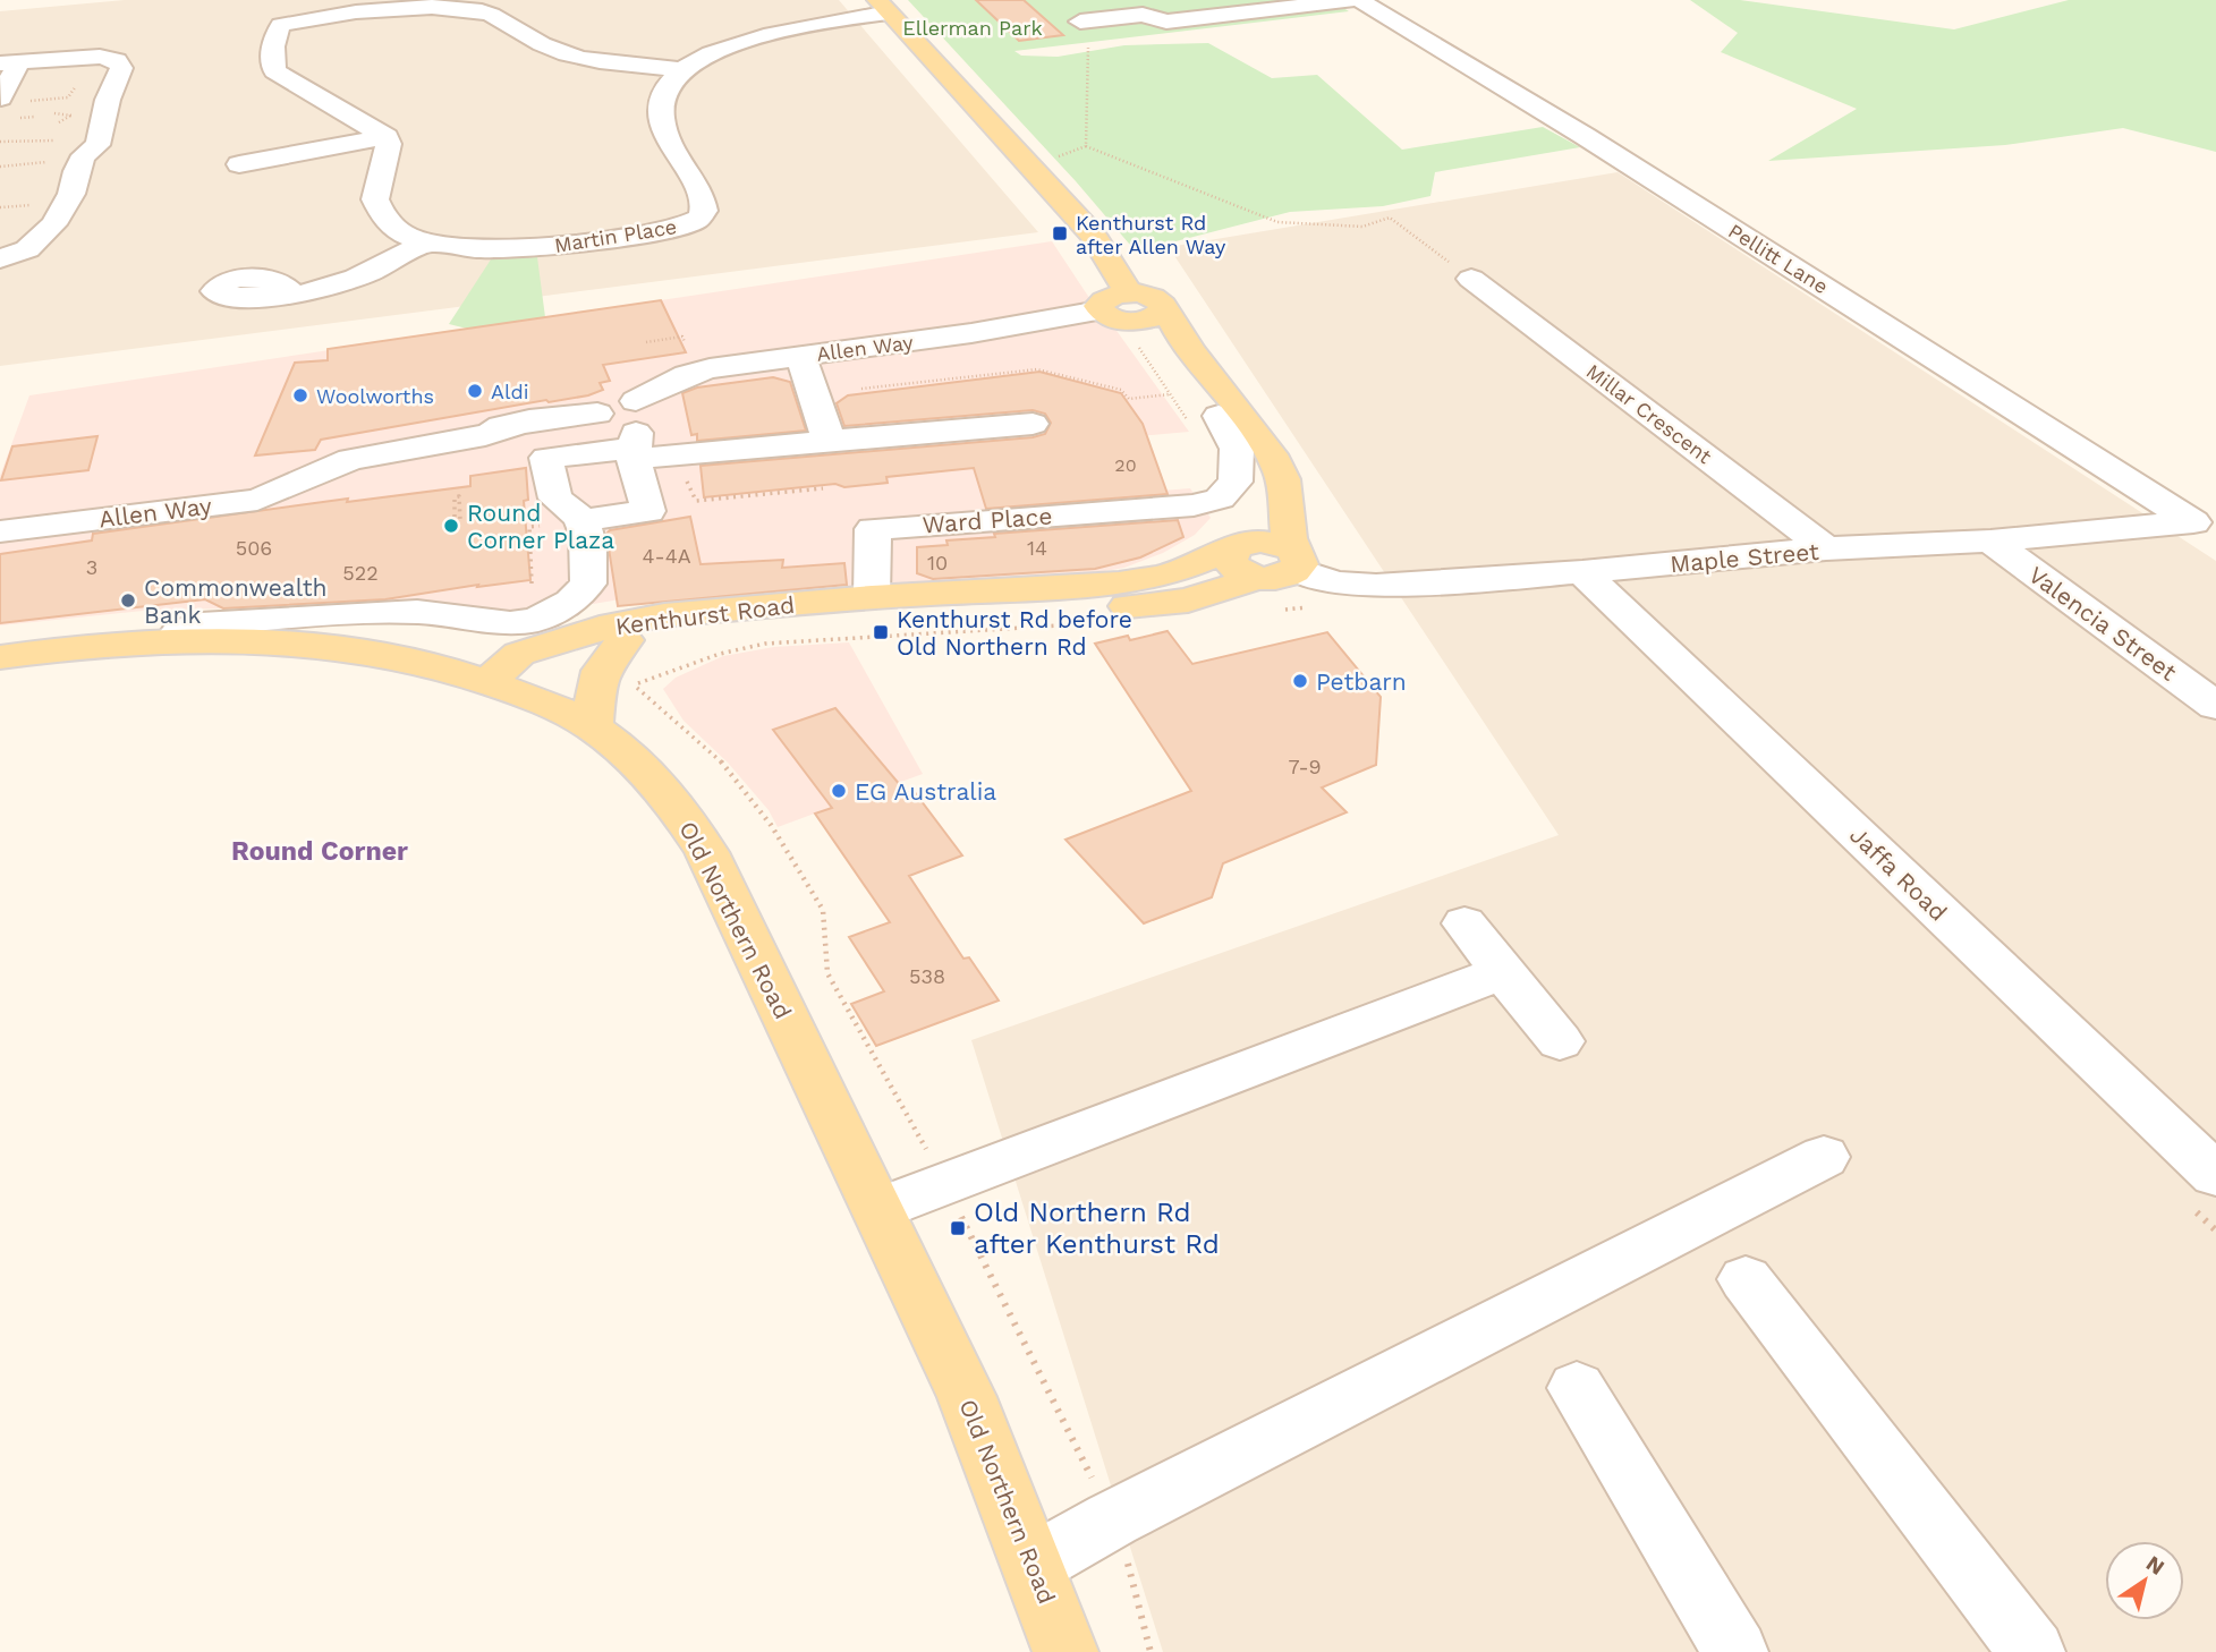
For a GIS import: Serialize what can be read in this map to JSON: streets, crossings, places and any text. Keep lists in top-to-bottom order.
{
  "streets": {
    "main road": ["Kenthurst Road", "Old Northern Road"],
    "street": [
      "Martin Place",
      "Pellitt Lane",
      "Allen Way",
      "Millar Crescent",
      "Ward Place",
      "Maple Street",
      "Valencia Street",
      "Jaffa Road"
    ]
  },
  "crossings": [
    ["Pellitt Lane", "Maple Street"],
    ["Millar Crescent", "Maple Street"],
    ["Ward Place", "Kenthurst Road"],
    ["Maple Street", "Kenthurst Road"],
    ["Maple Street", "Valencia Street"],
    ["Maple Street", "Jaffa Road"],
    ["Kenthurst Road", "Old Northern Road"]
  ],
  "districts": ["Round Corner"],
  "parks": ["Ellerman Park"],
  "places": {
    "transit": ["Kenthurst Rd after Allen Way", "Kenthurst Rd before Old Northern Rd", "Old Northern Rd after Kenthurst Rd"],
    "other": [
      "Aldi",
      "Woolworths",
      "Round Corner Plaza",
      "Commonwealth Bank",
      "Petbarn",
      "EG Australia"
    ]
  },
  "house_numbers": [
    "20",
    "506",
    "14",
    "4-4A",
    "10",
    "3",
    "522",
    "7-9",
    "538"
  ],
  "north": "top right"
}
